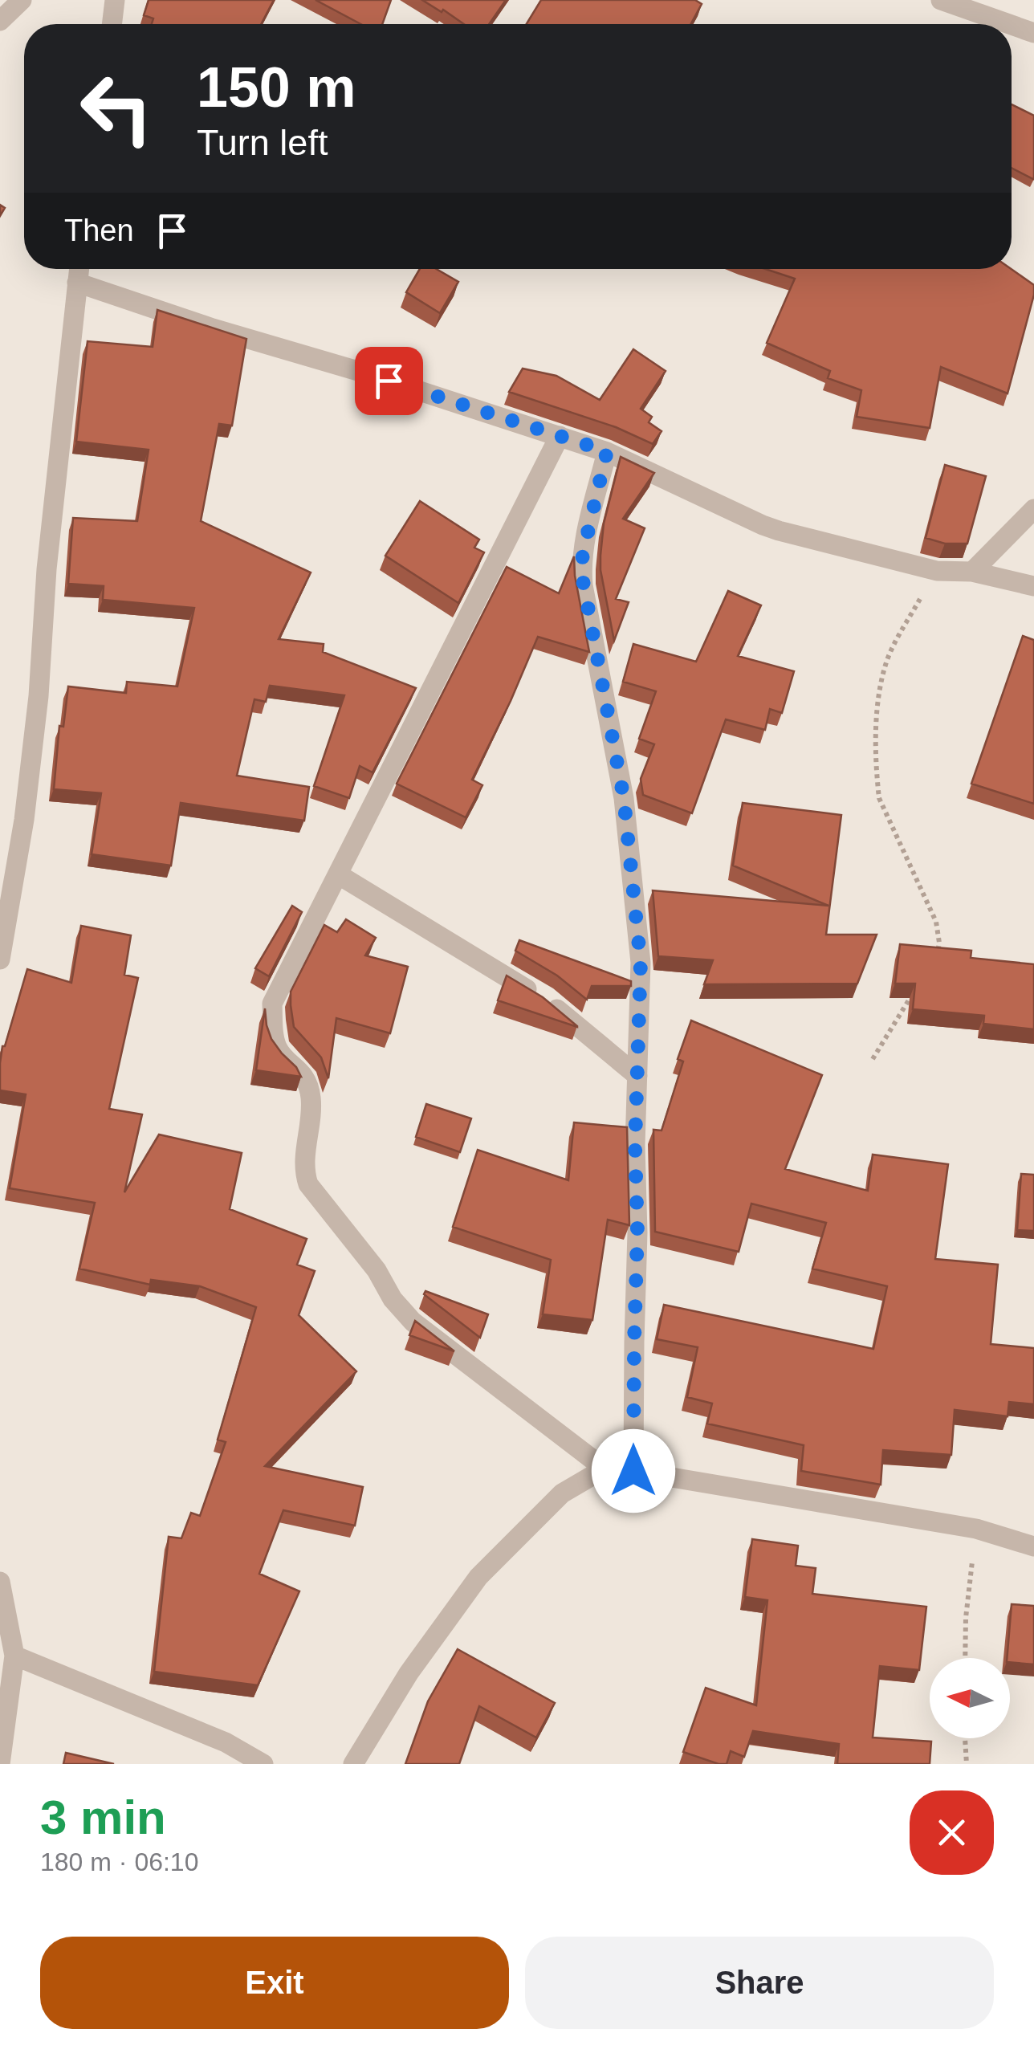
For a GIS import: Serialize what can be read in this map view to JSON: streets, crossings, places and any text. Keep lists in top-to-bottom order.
{
  "north": "left",
  "page": {
    "turn": ["150 m", "Turn left"],
    "then": "Then",
    "heading": ["3 min", "180 m · 06:10"],
    "buttons": ["Exit", "Share"]
  }
}
